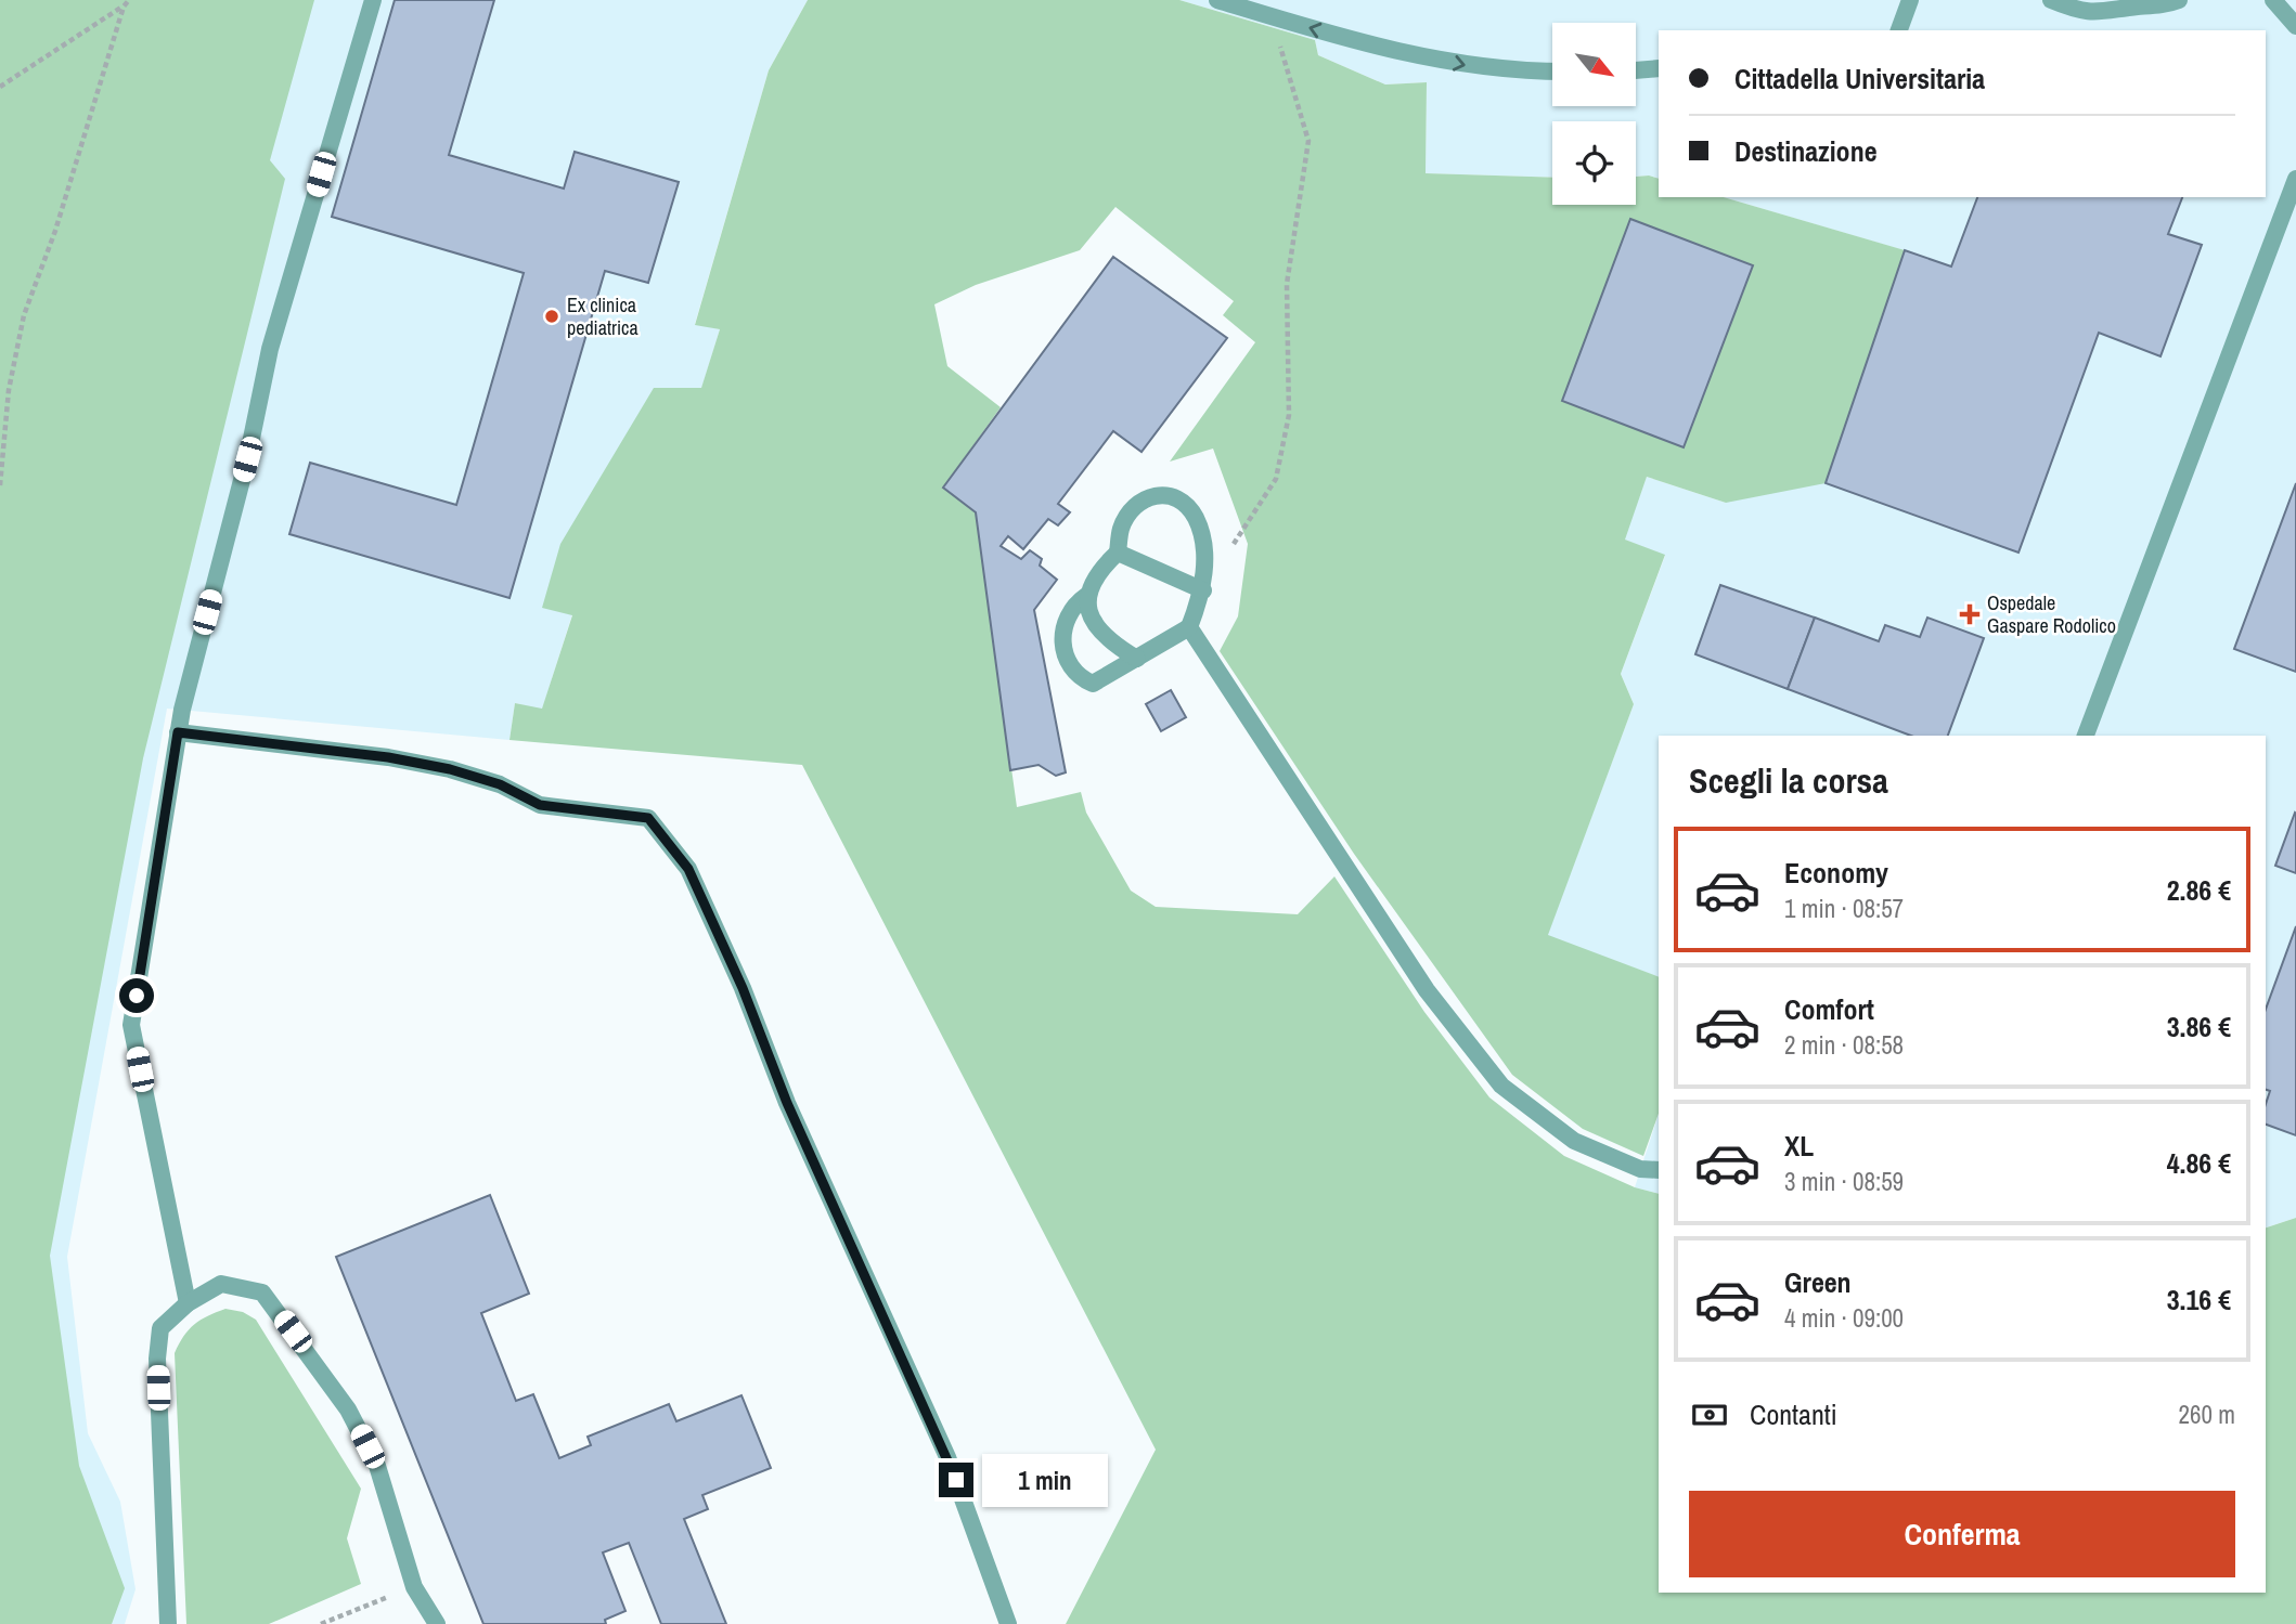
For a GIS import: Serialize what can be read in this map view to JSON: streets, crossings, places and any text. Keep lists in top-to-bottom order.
{
  "places": {
    "other": ["Ex clinica pediatrica"],
    "health": ["Ospedale Gaspare Rodolico"]
  },
  "north": "bottom right",
  "page": {
    "banner": ["Cittadella Universitaria", "Destinazione"],
    "heading": "Scegli la corsa",
    "list": [
      {
        "name": "Economy",
        "note": "1 min · 08:57",
        "value": "2.86 €"
      },
      {
        "name": "Comfort",
        "note": "2 min · 08:58",
        "value": "3.86 €"
      },
      {
        "name": "XL",
        "note": "3 min · 08:59",
        "value": "4.86 €"
      },
      {
        "name": "Green",
        "note": "4 min · 09:00",
        "value": "3.16 €"
      }
    ],
    "pay": ["Contanti", "260 m"],
    "bubble": "1 min",
    "buttons": "Conferma"
  }
}
